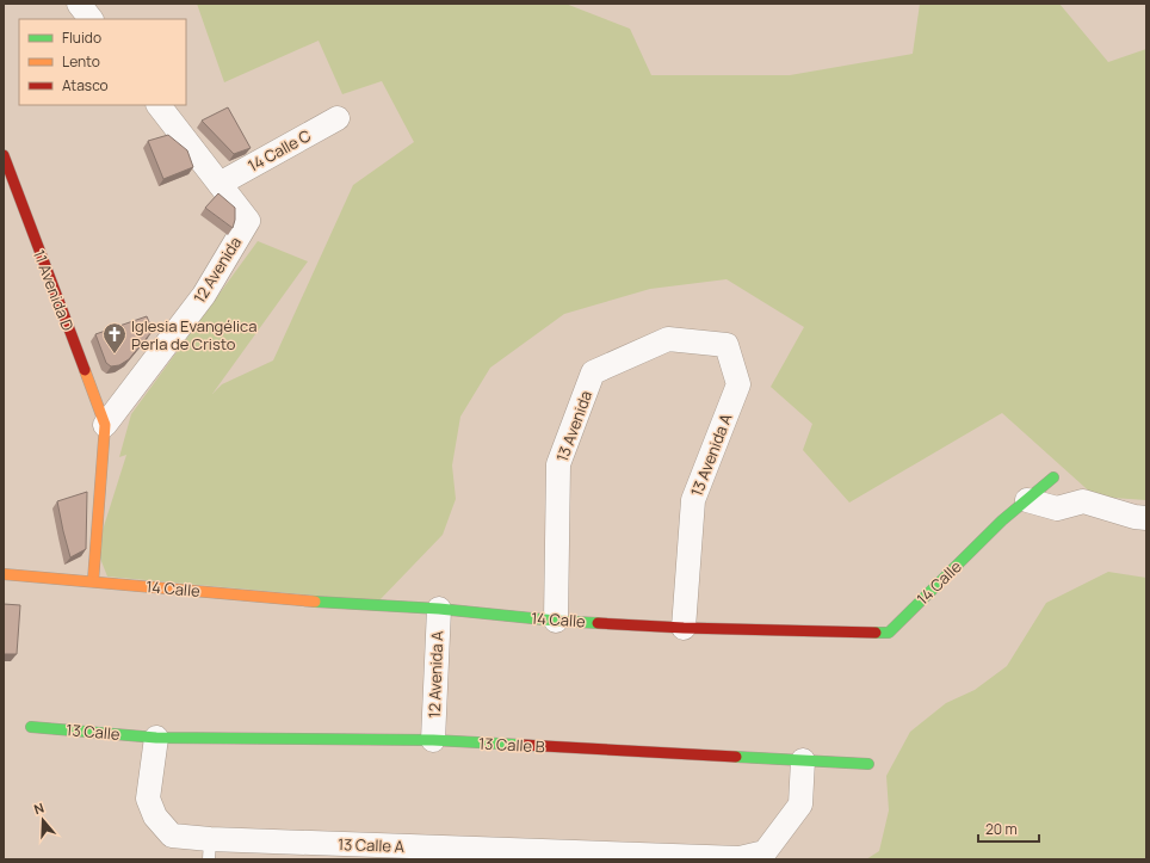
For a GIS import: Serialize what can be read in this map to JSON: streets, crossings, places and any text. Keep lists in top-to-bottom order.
{
  "streets": {
    "street": [
      "14 Calle C",
      "12 Avenida",
      "11 Avenida D",
      "13 Avenida",
      "13 Avenida A",
      "14 Calle",
      "12 Avenida A",
      "13 Calle",
      "13 Calle B",
      "13 Calle A"
    ]
  },
  "crossings": [
    ["14 Calle C", "12 Avenida"],
    ["12 Avenida", "11 Avenida D"],
    ["13 Avenida", "13 Avenida A"],
    ["13 Avenida", "14 Calle"],
    ["13 Avenida A", "14 Calle"],
    ["14 Calle", "12 Avenida A"],
    ["12 Avenida A", "13 Calle B"],
    ["13 Calle", "13 Calle B"],
    ["13 Calle", "13 Calle A"],
    ["13 Calle B", "13 Calle A"]
  ],
  "places": {
    "church": ["Iglesia Evangélica Perla de Cristo"]
  },
  "legend": ["Fluido", "Lento", "Atasco"],
  "scale_bar": "20 m",
  "north": "top"
}
